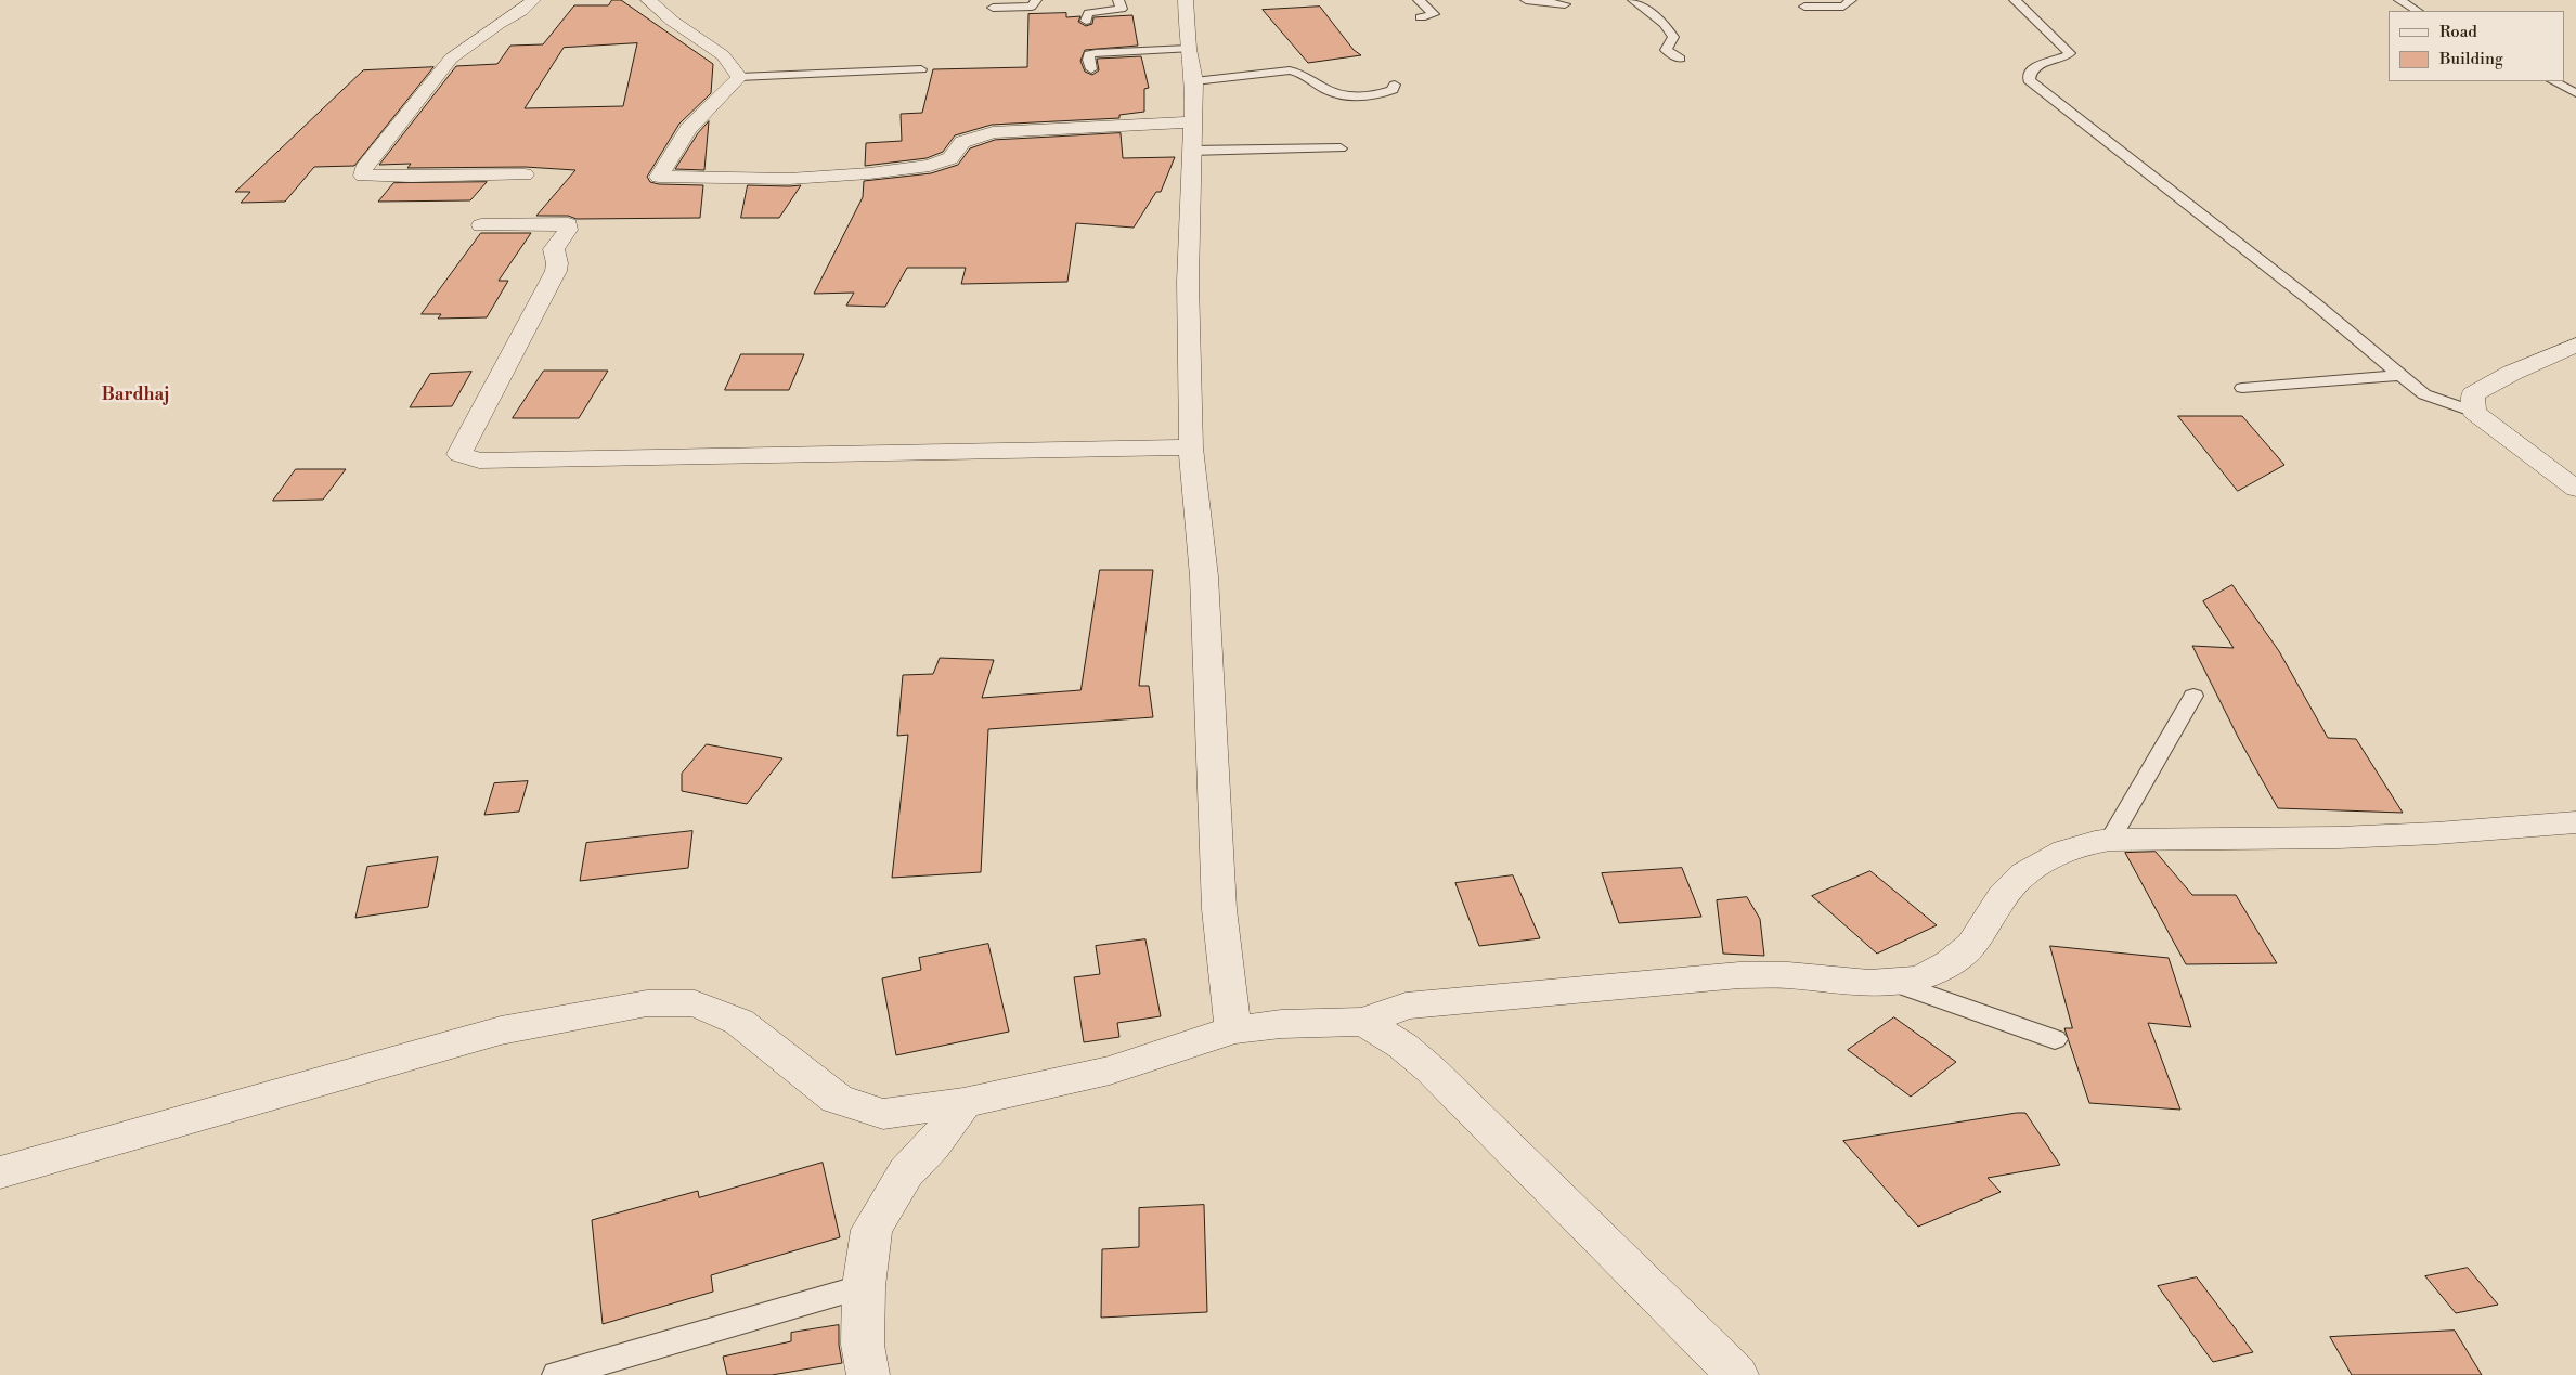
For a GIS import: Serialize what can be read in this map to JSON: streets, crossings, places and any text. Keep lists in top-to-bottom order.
{
  "districts": ["Bardhaj"],
  "legend": ["Road", "Building"]
}
